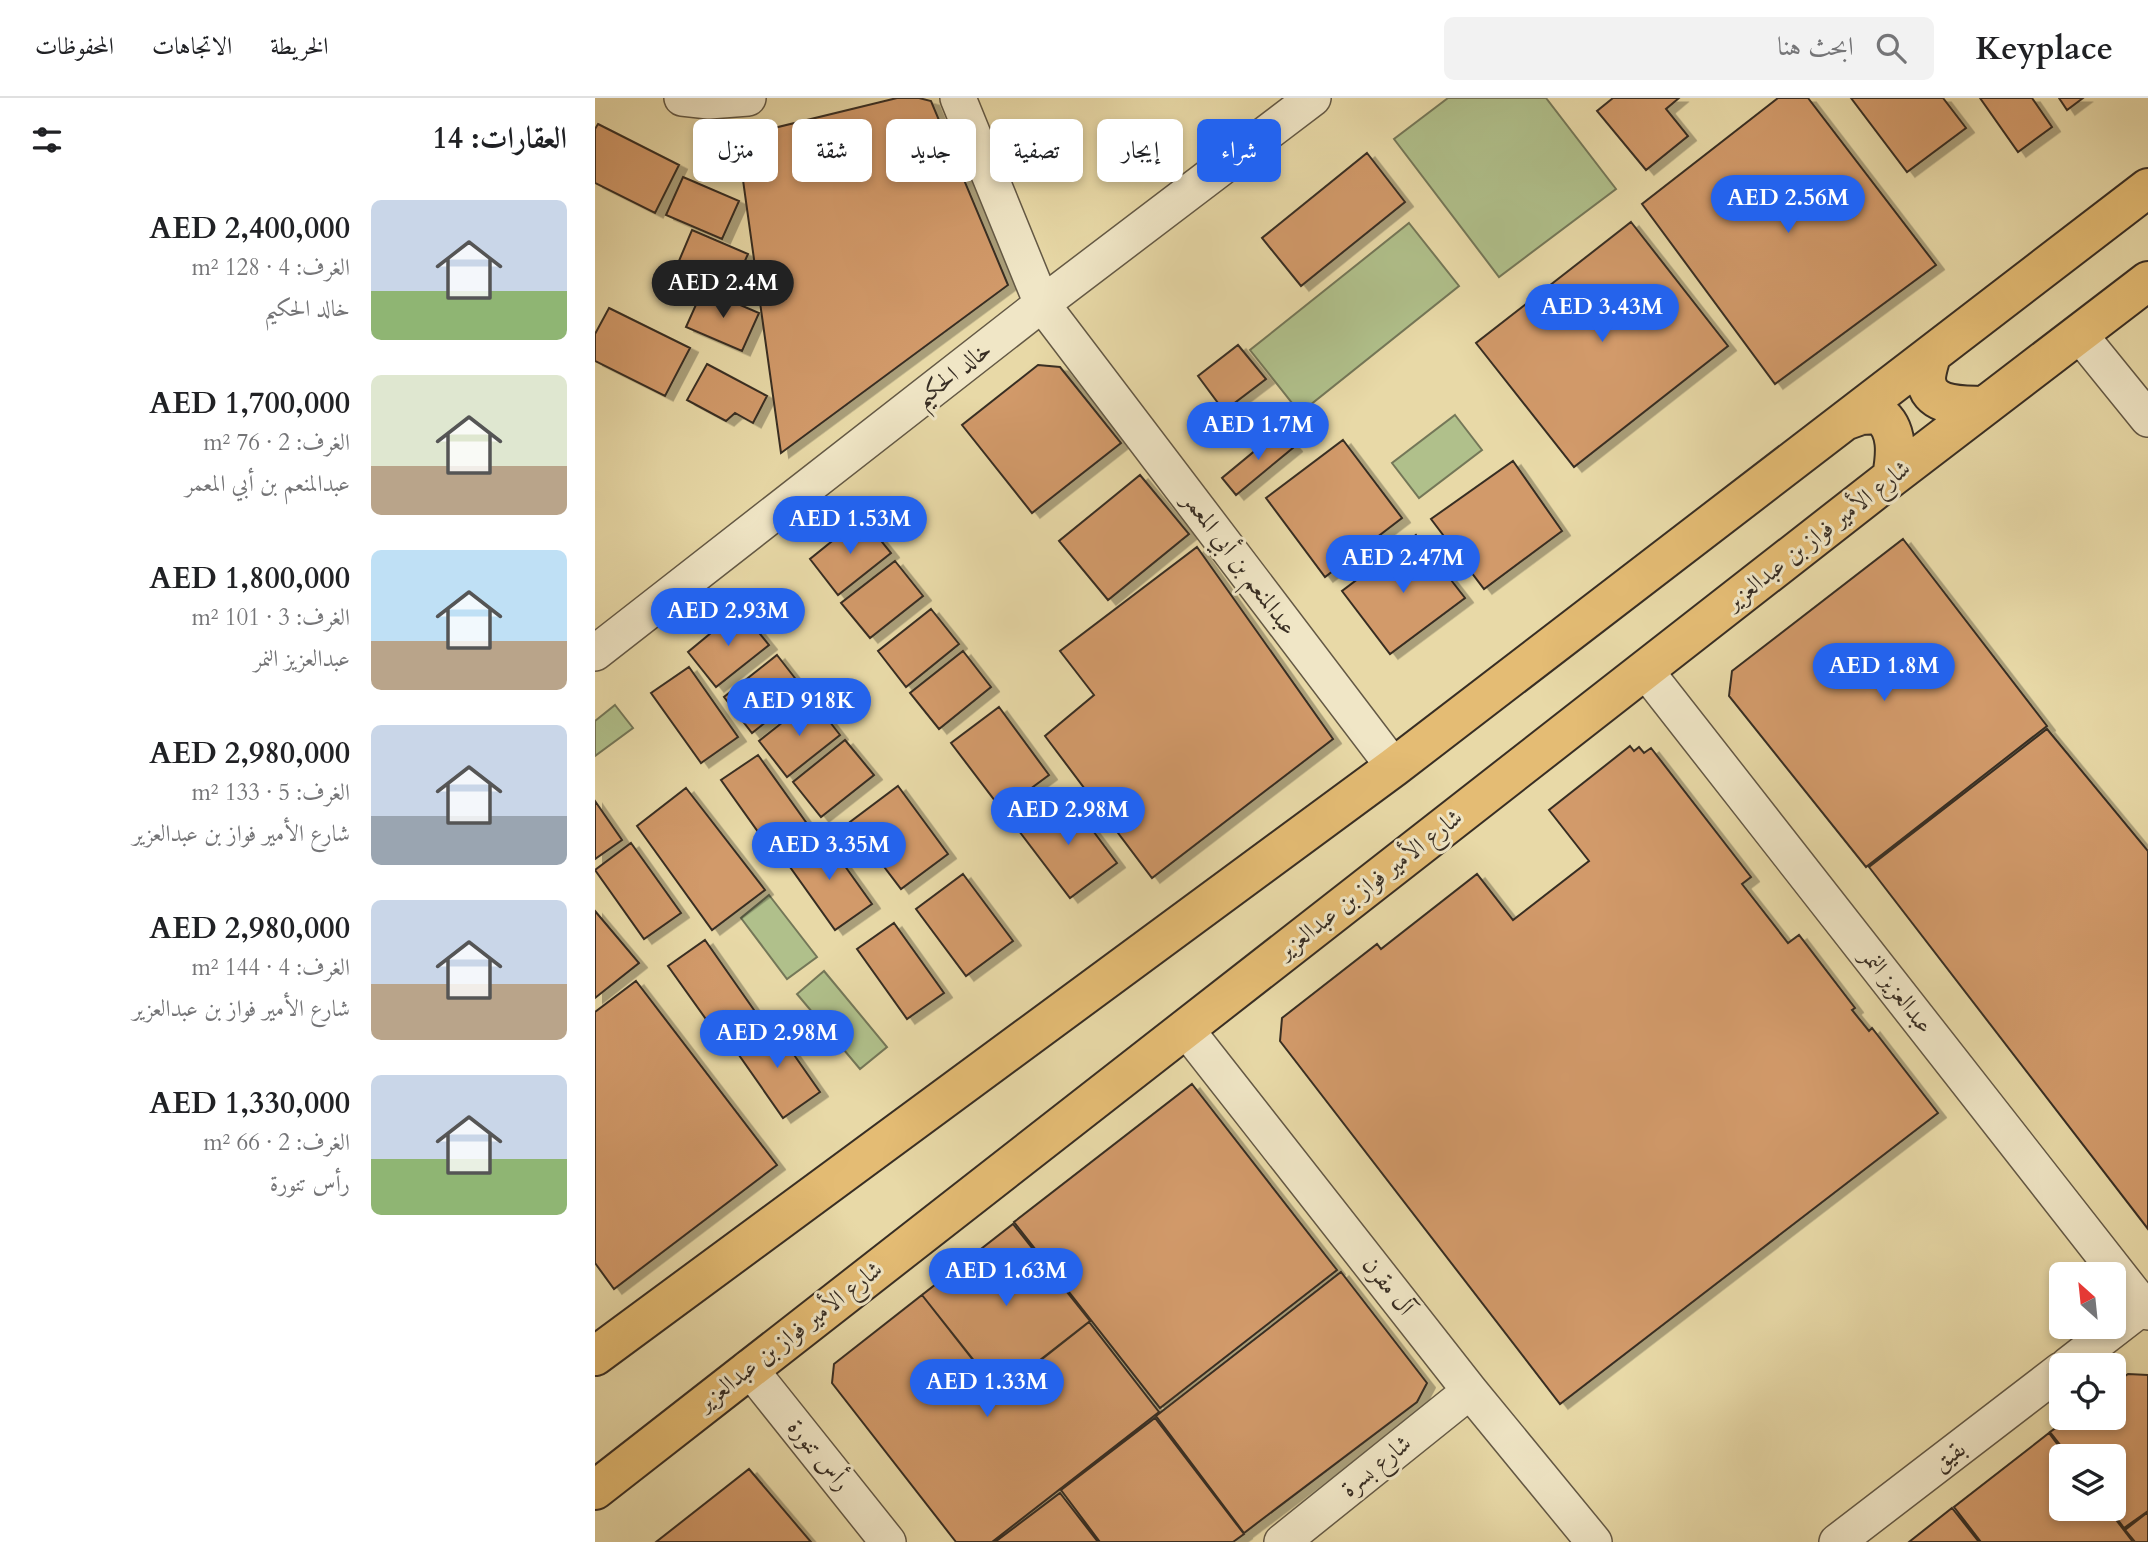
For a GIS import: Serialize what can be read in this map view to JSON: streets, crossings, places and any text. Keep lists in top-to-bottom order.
{
  "streets": {
    "main road": ["شارع الأمير فواز بن عبدالعزير"],
    "street": [
      "خالد الحكيم",
      "عبدالمنعم بن أبي المعمر",
      "عبدالعزيز النمر",
      "آل مقرن",
      "رأس تنورة",
      "بقيق",
      "شارع بسرة"
    ]
  },
  "crossings": [
    ["خالد الحكيم", "عبدالمنعم بن أبي المعمر"],
    ["شارع الأمير فواز بن عبدالعزير", "عبدالعزيز النمر"],
    ["شارع الأمير فواز بن عبدالعزير", "آل مقرن"],
    ["شارع الأمير فواز بن عبدالعزير", "رأس تنورة"],
    ["آل مقرن", "شارع بسرة"]
  ],
  "north": "top left",
  "page": {
    "header": "Keyplace",
    "search": "ابحث هنا",
    "nav": ["الخريطة", "الاتجاهات", "المحفوظات"],
    "heading": "العقارات: 14",
    "chip": [
      "شراء",
      "إيجار",
      "تصفية",
      "جديد",
      "شقة",
      "منزل"
    ],
    "price": [
      "AED 2.56M",
      "AED 2.4M",
      "AED 3.43M",
      "AED 1.7M",
      "AED 1.53M",
      "AED 2.47M",
      "AED 2.93M",
      "AED 1.8M",
      "AED 918K",
      "AED 2.98M",
      "AED 3.35M",
      "AED 2.98M",
      "AED 1.63M",
      "AED 1.33M"
    ],
    "list": [
      {
        "name": "AED 2,400,000",
        "note": "الغرف: 4 · 128 m² · خالد الحكيم"
      },
      {
        "name": "AED 1,700,000",
        "note": "الغرف: 2 · 76 m² · عبدالمنعم بن أبي المعمر"
      },
      {
        "name": "AED 1,800,000",
        "note": "الغرف: 3 · 101 m² · عبدالعزيز النمر"
      },
      {
        "name": "AED 2,980,000",
        "note": "الغرف: 5 · 133 m² · شارع الأمير فواز بن عبدالعزير"
      },
      {
        "name": "AED 2,980,000",
        "note": "الغرف: 4 · 144 m² · شارع الأمير فواز بن عبدالعزير"
      },
      {
        "name": "AED 1,330,000",
        "note": "الغرف: 2 · 66 m² · رأس تنورة"
      }
    ]
  }
}
